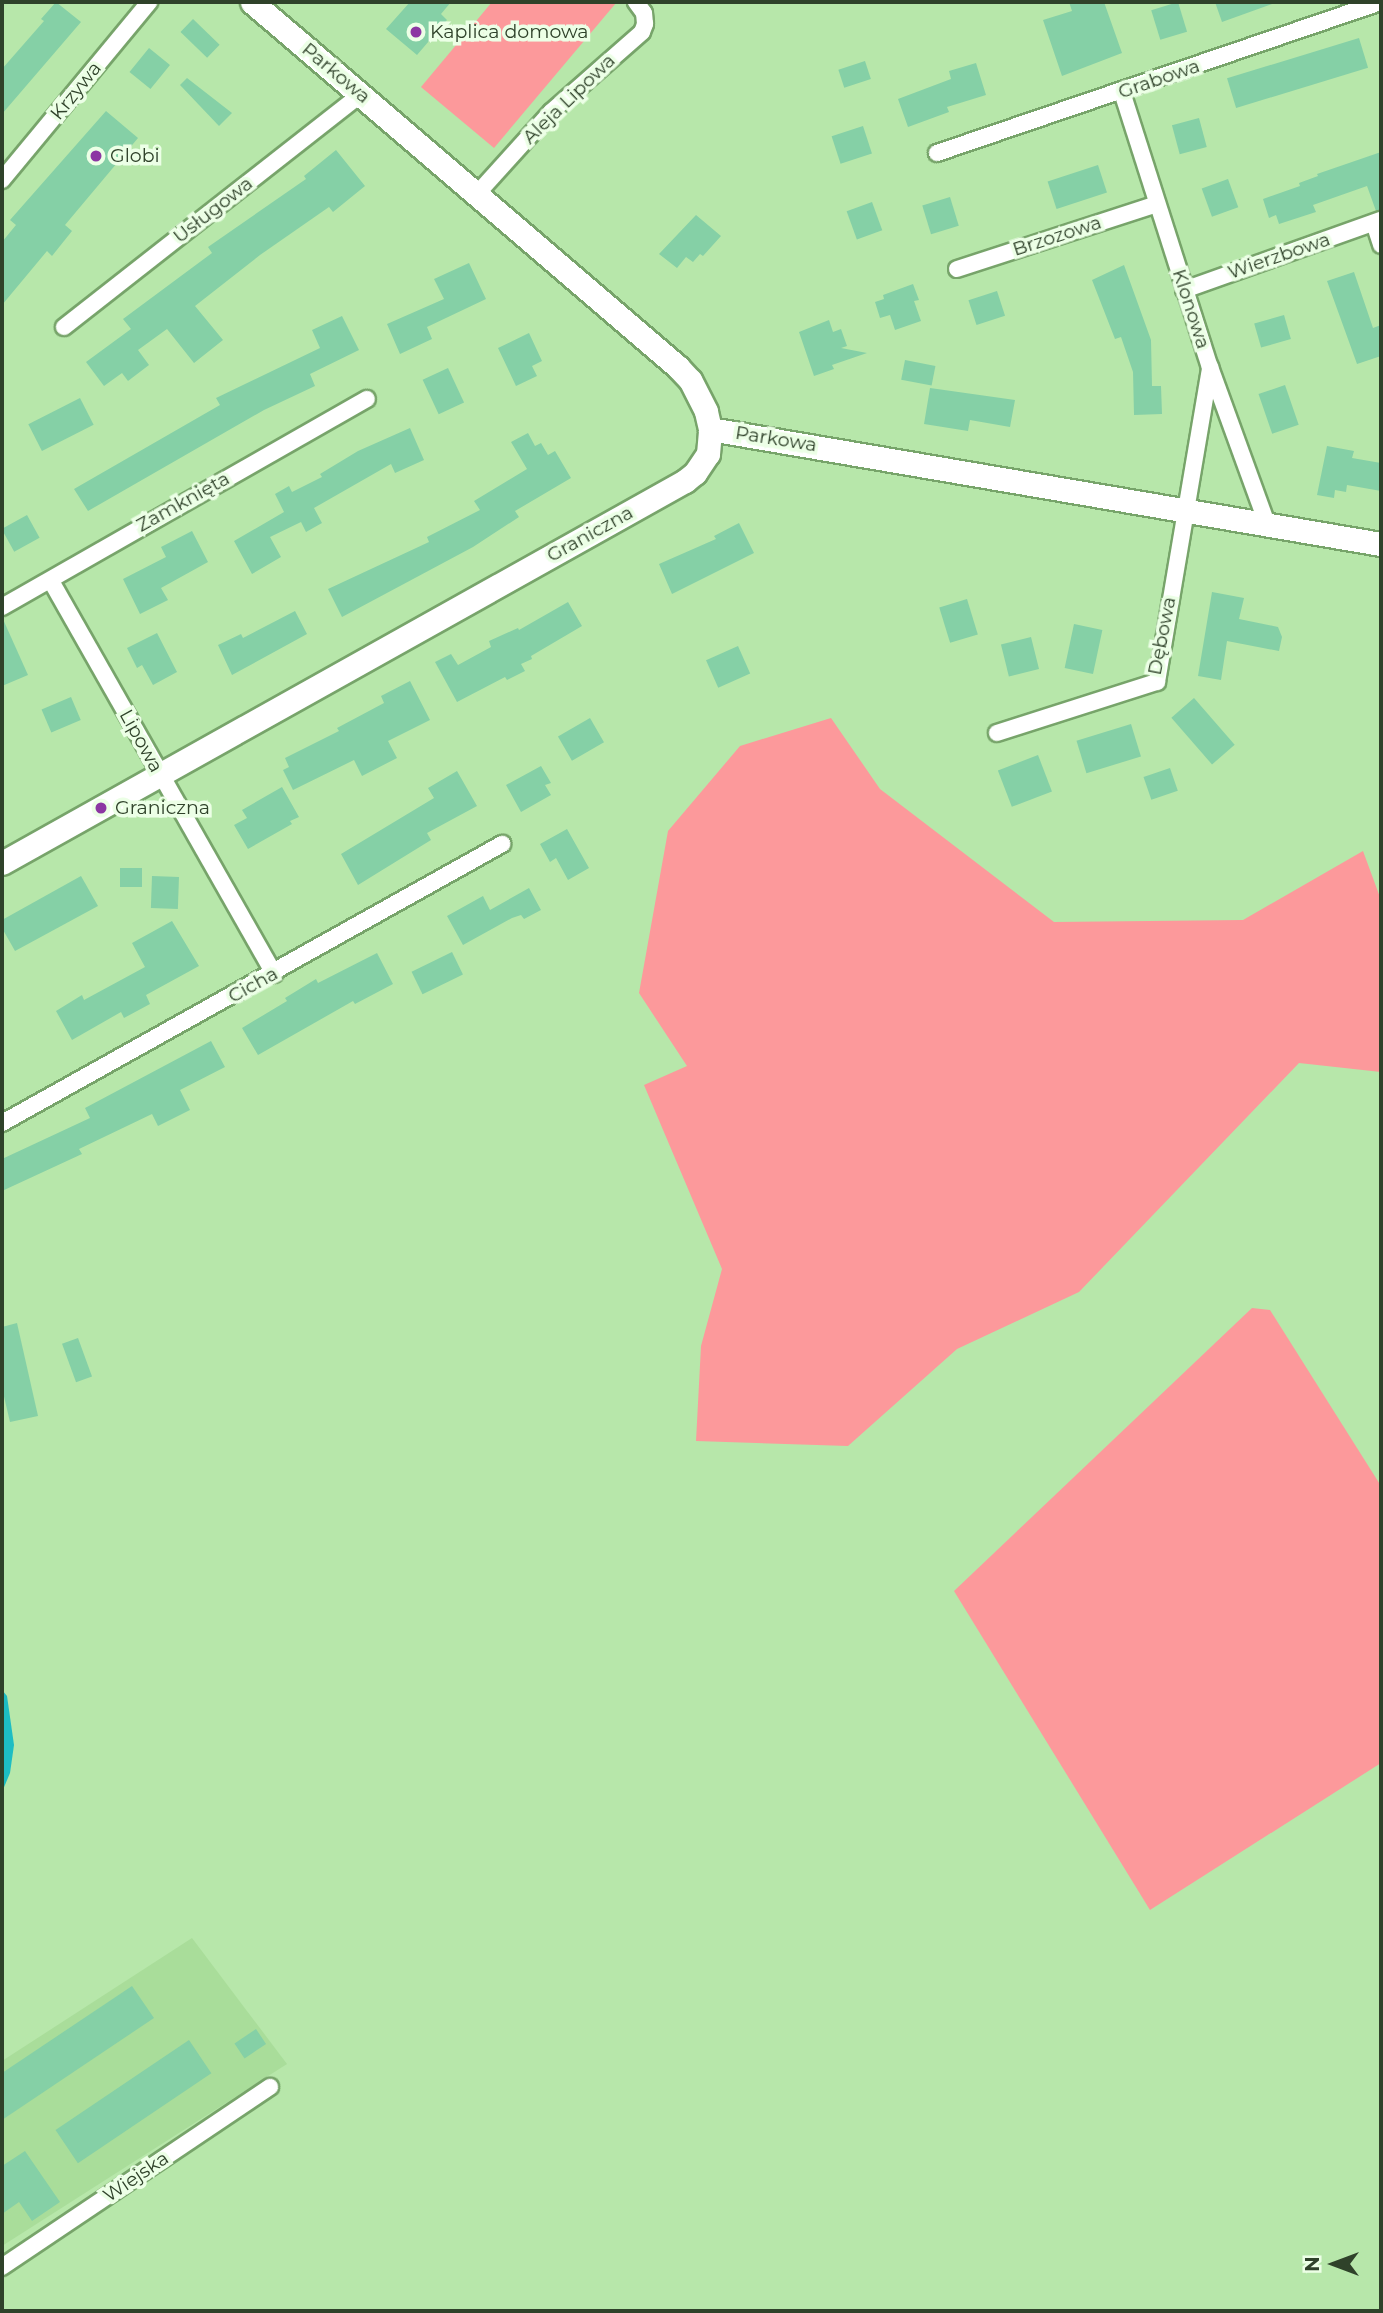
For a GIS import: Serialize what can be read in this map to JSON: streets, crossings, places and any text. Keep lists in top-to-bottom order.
{
  "streets": {
    "street": [
      "Parkowa",
      "Grabowa",
      "Krzywa",
      "Aleja Lipowa",
      "Usługowa",
      "Brzozowa",
      "Wierzbowa",
      "Klonowa",
      "Zamknięta",
      "Graniczna",
      "Dębowa",
      "Lipowa",
      "Cicha",
      "Wiejska"
    ]
  },
  "crossings": [
    ["Parkowa", "Aleja Lipowa"],
    ["Parkowa", "Usługowa"],
    ["Parkowa", "Klonowa"],
    ["Parkowa", "Graniczna"],
    ["Parkowa", "Dębowa"],
    ["Grabowa", "Klonowa"],
    ["Brzozowa", "Klonowa"],
    ["Wierzbowa", "Klonowa"],
    ["Zamknięta", "Lipowa"],
    ["Graniczna", "Lipowa"],
    ["Lipowa", "Cicha"]
  ],
  "places": ["Kaplica domowa", "Globi", "Graniczna"],
  "north": "left"
}
